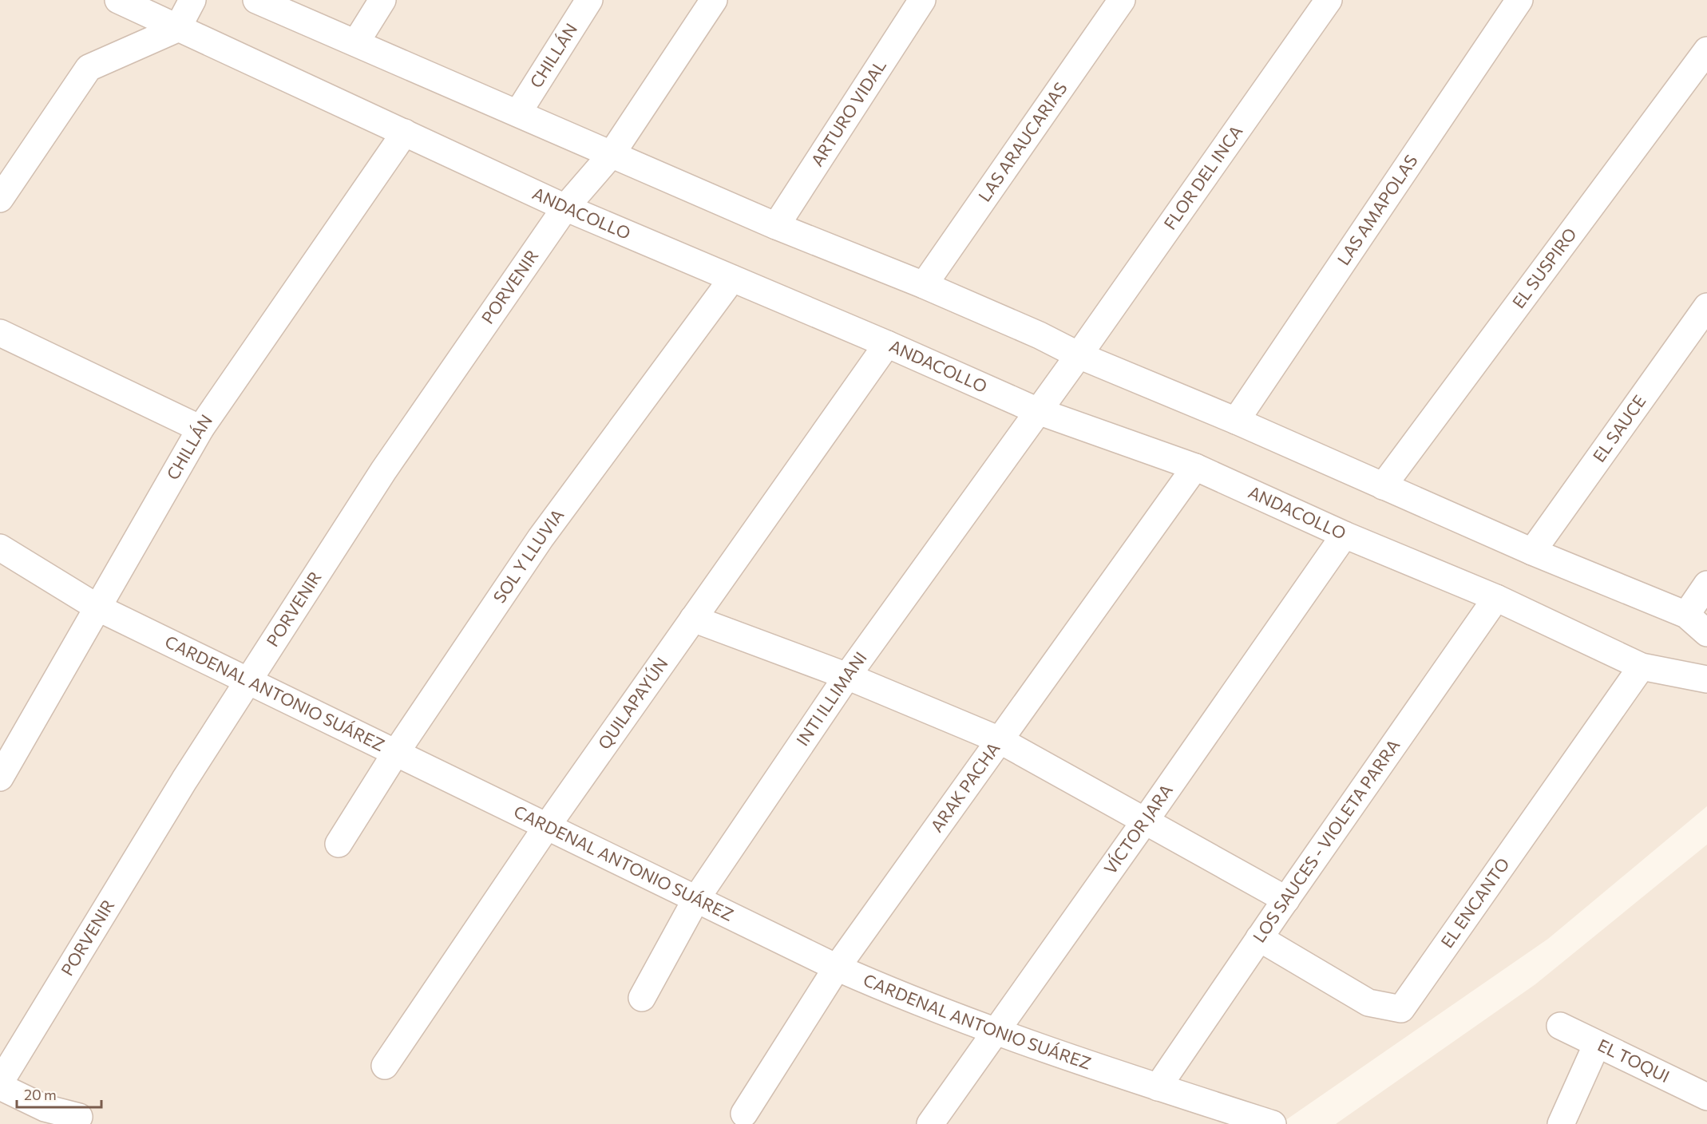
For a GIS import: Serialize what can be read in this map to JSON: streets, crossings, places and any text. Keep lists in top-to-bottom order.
{
  "streets": {
    "street": [
      "CHILLÁN",
      "ARTURO VIDAL",
      "LAS ARAUCARIAS",
      "FLOR DEL INCA",
      "LAS AMAPOLAS",
      "ANDACOLLO",
      "EL SUSPIRO",
      "PORVENIR",
      "EL SAUCE",
      "SOL Y LLUVIA",
      "CARDENAL ANTONIO SUÁREZ",
      "INTI ILLIMANI",
      "QUILAPAYÚN",
      "ARAK PACHA",
      "VÍCTOR JARA",
      "LOS SAUCES - VIOLETA PARRA",
      "EL ENCANTO",
      "EL TOQUI"
    ]
  },
  "crossings": [
    ["CHILLÁN", "ANDACOLLO"],
    ["CHILLÁN", "CARDENAL ANTONIO SUÁREZ"],
    ["FLOR DEL INCA", "ANDACOLLO"],
    ["FLOR DEL INCA", "INTI ILLIMANI"],
    ["ANDACOLLO", "PORVENIR"],
    ["ANDACOLLO", "SOL Y LLUVIA"],
    ["ANDACOLLO", "INTI ILLIMANI"],
    ["ANDACOLLO", "QUILAPAYÚN"],
    ["ANDACOLLO", "ARAK PACHA"],
    ["ANDACOLLO", "VÍCTOR JARA"],
    ["ANDACOLLO", "LOS SAUCES - VIOLETA PARRA"],
    ["ANDACOLLO", "EL ENCANTO"],
    ["PORVENIR", "CARDENAL ANTONIO SUÁREZ"],
    ["SOL Y LLUVIA", "CARDENAL ANTONIO SUÁREZ"],
    ["CARDENAL ANTONIO SUÁREZ", "INTI ILLIMANI"],
    ["CARDENAL ANTONIO SUÁREZ", "QUILAPAYÚN"],
    ["CARDENAL ANTONIO SUÁREZ", "ARAK PACHA"],
    ["CARDENAL ANTONIO SUÁREZ", "VÍCTOR JARA"],
    ["CARDENAL ANTONIO SUÁREZ", "LOS SAUCES - VIOLETA PARRA"],
    ["LOS SAUCES - VIOLETA PARRA", "EL ENCANTO"]
  ],
  "scale_bar": "20 m"
}
